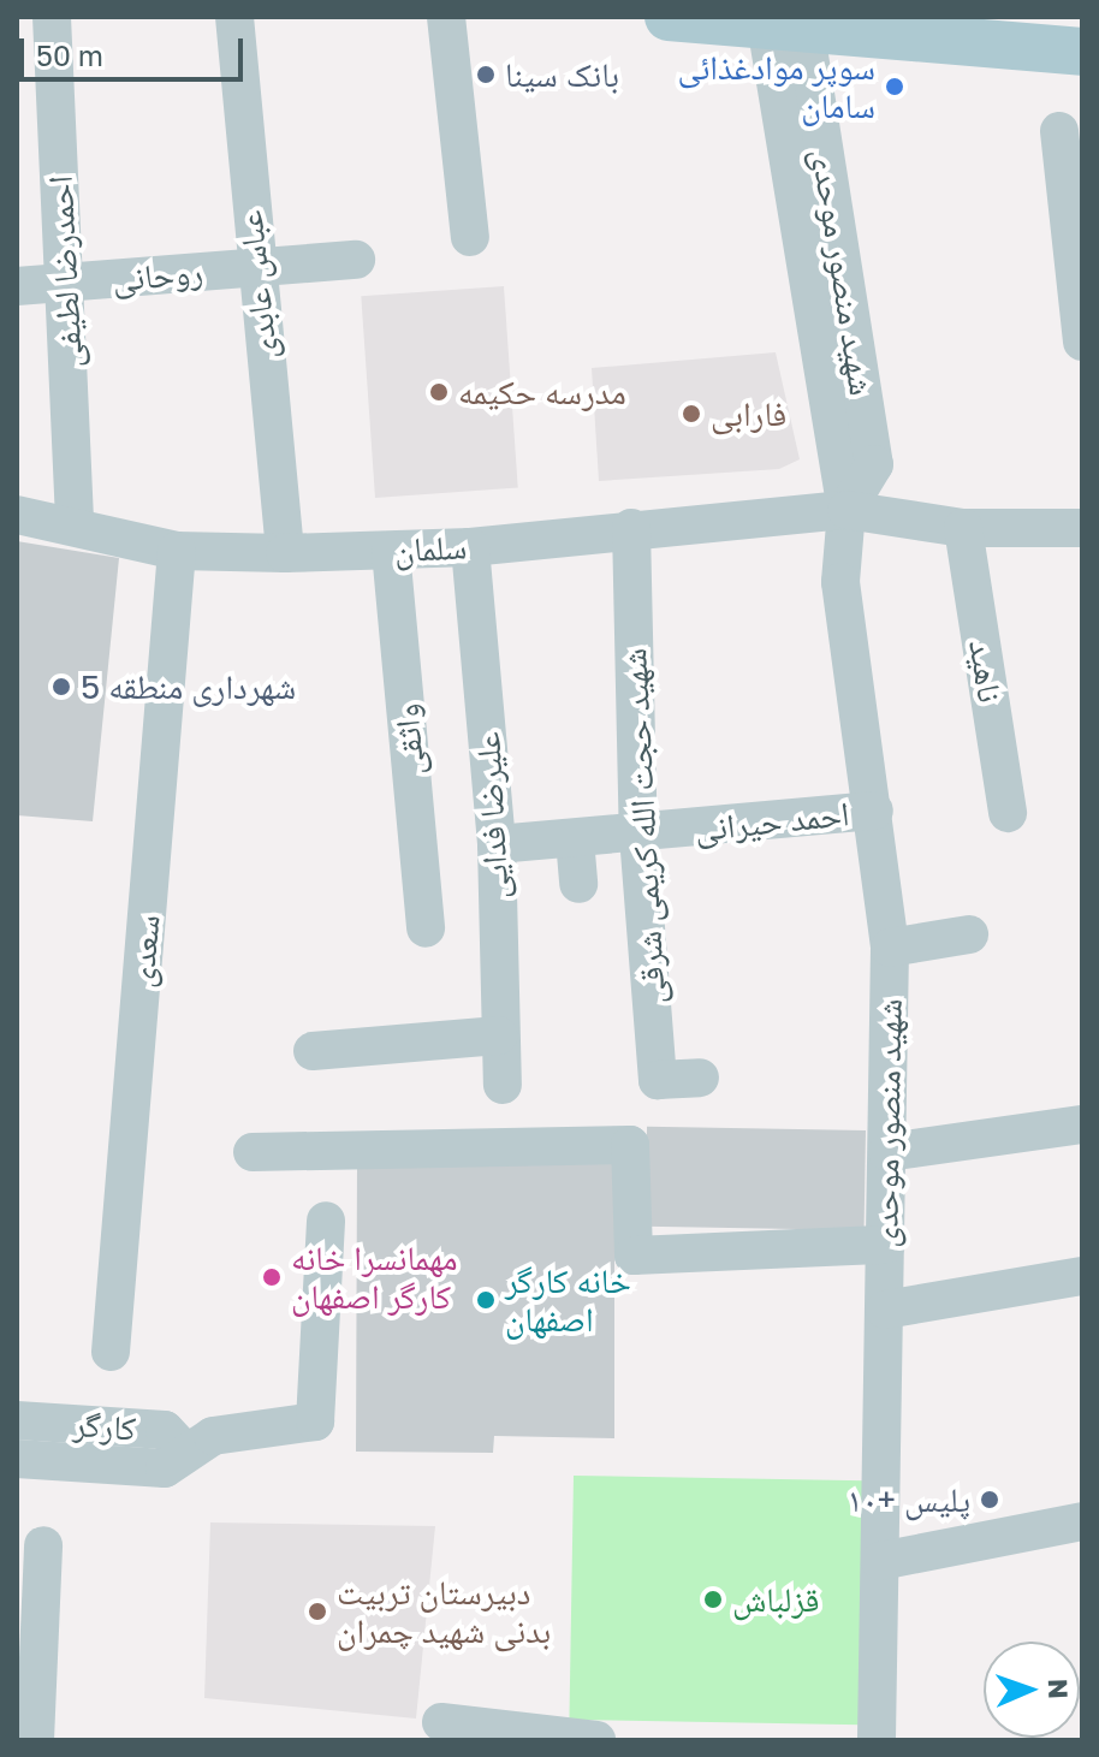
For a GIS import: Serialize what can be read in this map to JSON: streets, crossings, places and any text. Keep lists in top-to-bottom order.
{
  "streets": {
    "street": [
      "احمدرضا لطیفی",
      "شهید منصور موحدی",
      "روحانی",
      "عباس عابدی",
      "سلمان",
      "ناهید",
      "واثقی",
      "علیرضا فدایی",
      "احمد حیرانی",
      "شهید حجت الله کریمی شرقی",
      "سعدی",
      "کارگر"
    ]
  },
  "crossings": [
    ["احمدرضا لطیفی", "روحانی"],
    ["احمدرضا لطیفی", "سلمان"],
    ["شهید منصور موحدی", "سلمان"],
    ["شهید منصور موحدی", "احمد حیرانی"],
    ["روحانی", "عباس عابدی"],
    ["عباس عابدی", "سلمان"],
    ["سلمان", "ناهید"],
    ["سلمان", "واثقی"],
    ["سلمان", "علیرضا فدایی"],
    ["سلمان", "شهید حجت الله کریمی شرقی"],
    ["سلمان", "سعدی"],
    ["علیرضا فدایی", "احمد حیرانی"],
    ["احمد حیرانی", "شهید حجت الله کریمی شرقی"]
  ],
  "places": [
    "بانک سینا",
    "سوپر موادغذائی سامان",
    "مدرسه حکیمه",
    "فارابی",
    "شهرداری منطقه 5",
    "مهمانسرا خانه کارگر اصفهان",
    "خانه کارگر اصفهان",
    "پلیس +۱۰",
    "قزلباش",
    "دبیرستان تربیت بدنی شهید چمران"
  ],
  "scale_bar": "50 m",
  "north": "right"
}
